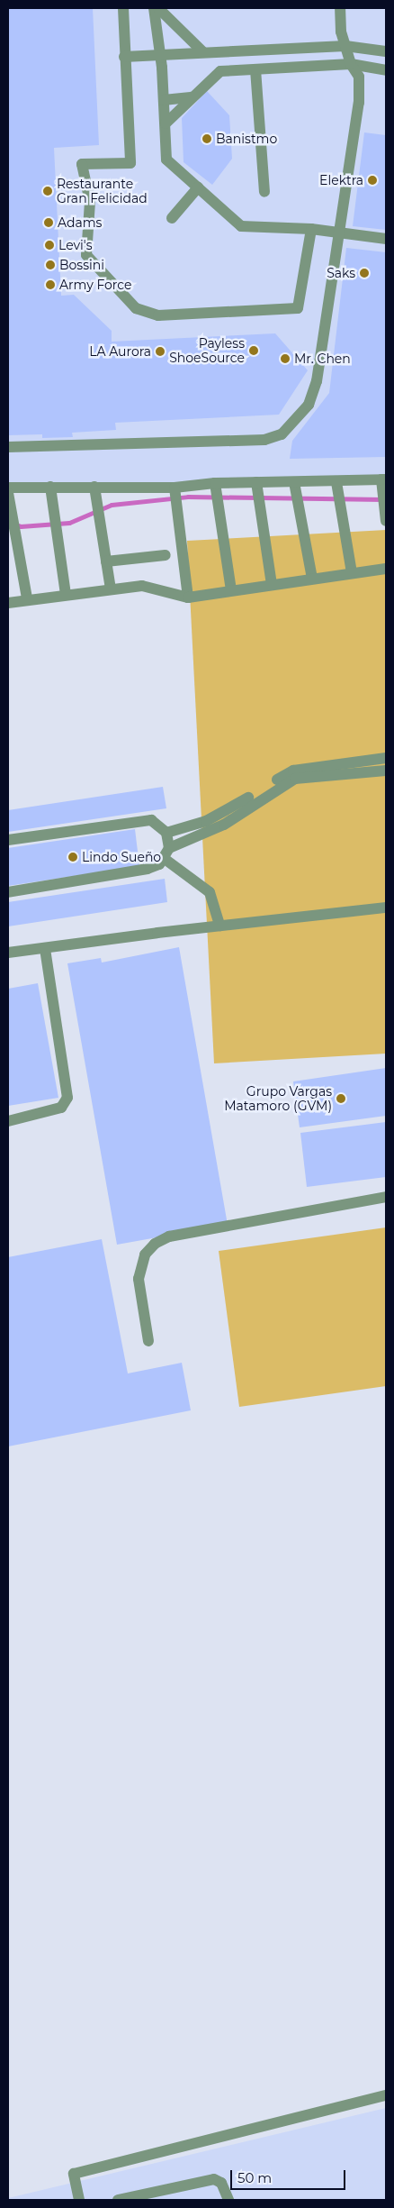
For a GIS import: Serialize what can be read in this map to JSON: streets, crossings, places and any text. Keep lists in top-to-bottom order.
{
  "places": [
    "Banistmo",
    "Elektra",
    "Restaurante Gran Felicidad",
    "Adams",
    "Levi's",
    "Bossini",
    "Saks",
    "Army Force",
    "Payless ShoeSource",
    "LA Aurora",
    "Mr. Chen",
    "Lindo Sueño",
    "Grupo Vargas Matamoro (GVM)"
  ],
  "scale_bar": "50 m"
}
